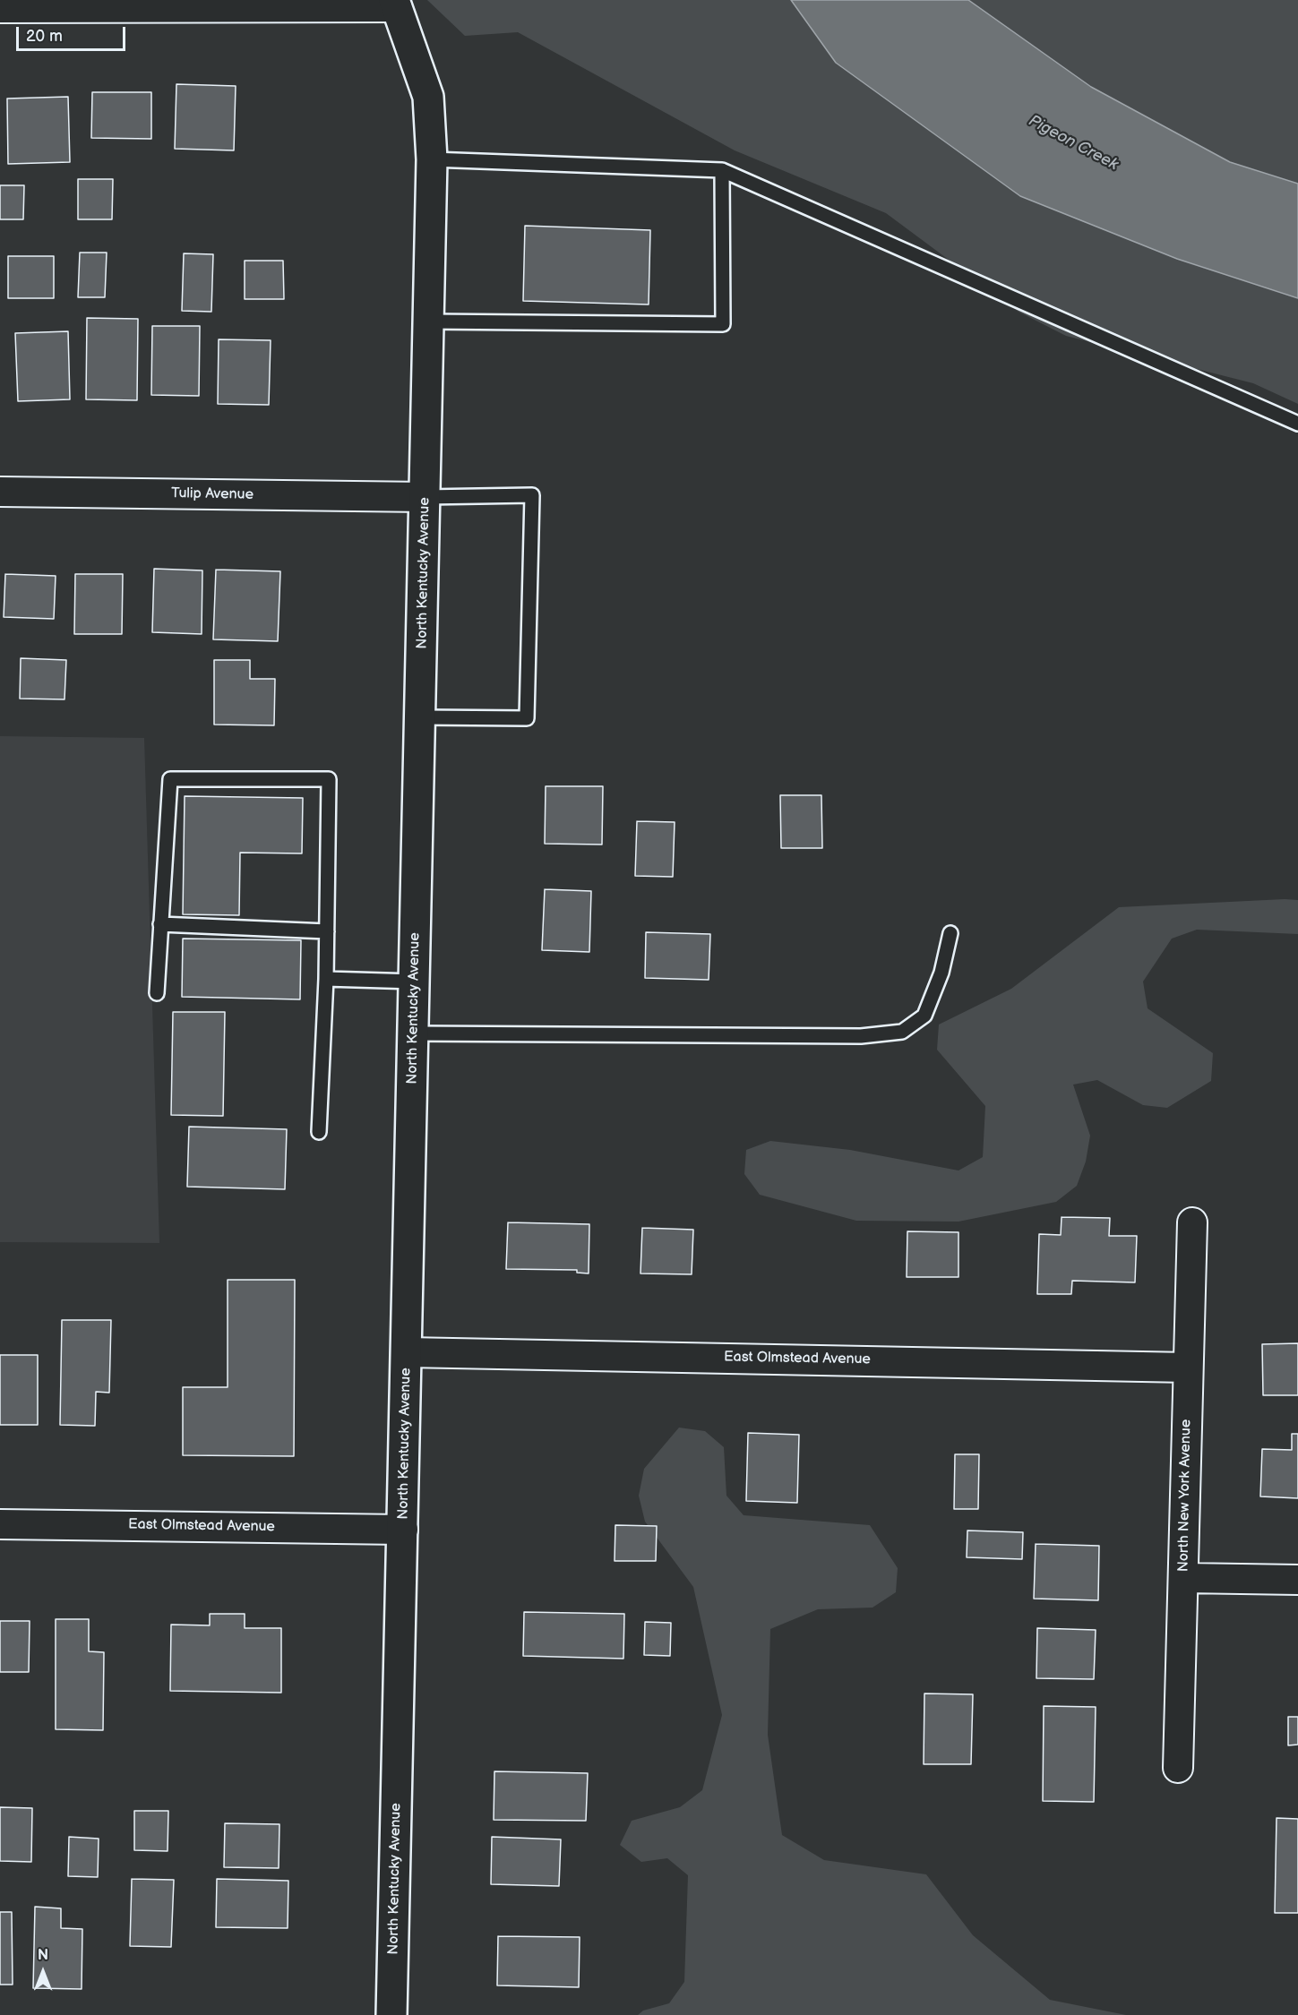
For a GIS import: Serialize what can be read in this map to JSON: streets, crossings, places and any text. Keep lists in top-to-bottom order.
{
  "streets": {
    "street": [
      "Tulip Avenue",
      "North Kentucky Avenue",
      "East Olmstead Avenue",
      "North New York Avenue"
    ]
  },
  "crossings": [
    ["Tulip Avenue", "North Kentucky Avenue"],
    ["North Kentucky Avenue", "East Olmstead Avenue"],
    ["East Olmstead Avenue", "North New York Avenue"]
  ],
  "water": ["Pigeon Creek"],
  "scale_bar": "20 m",
  "north": "top"
}
